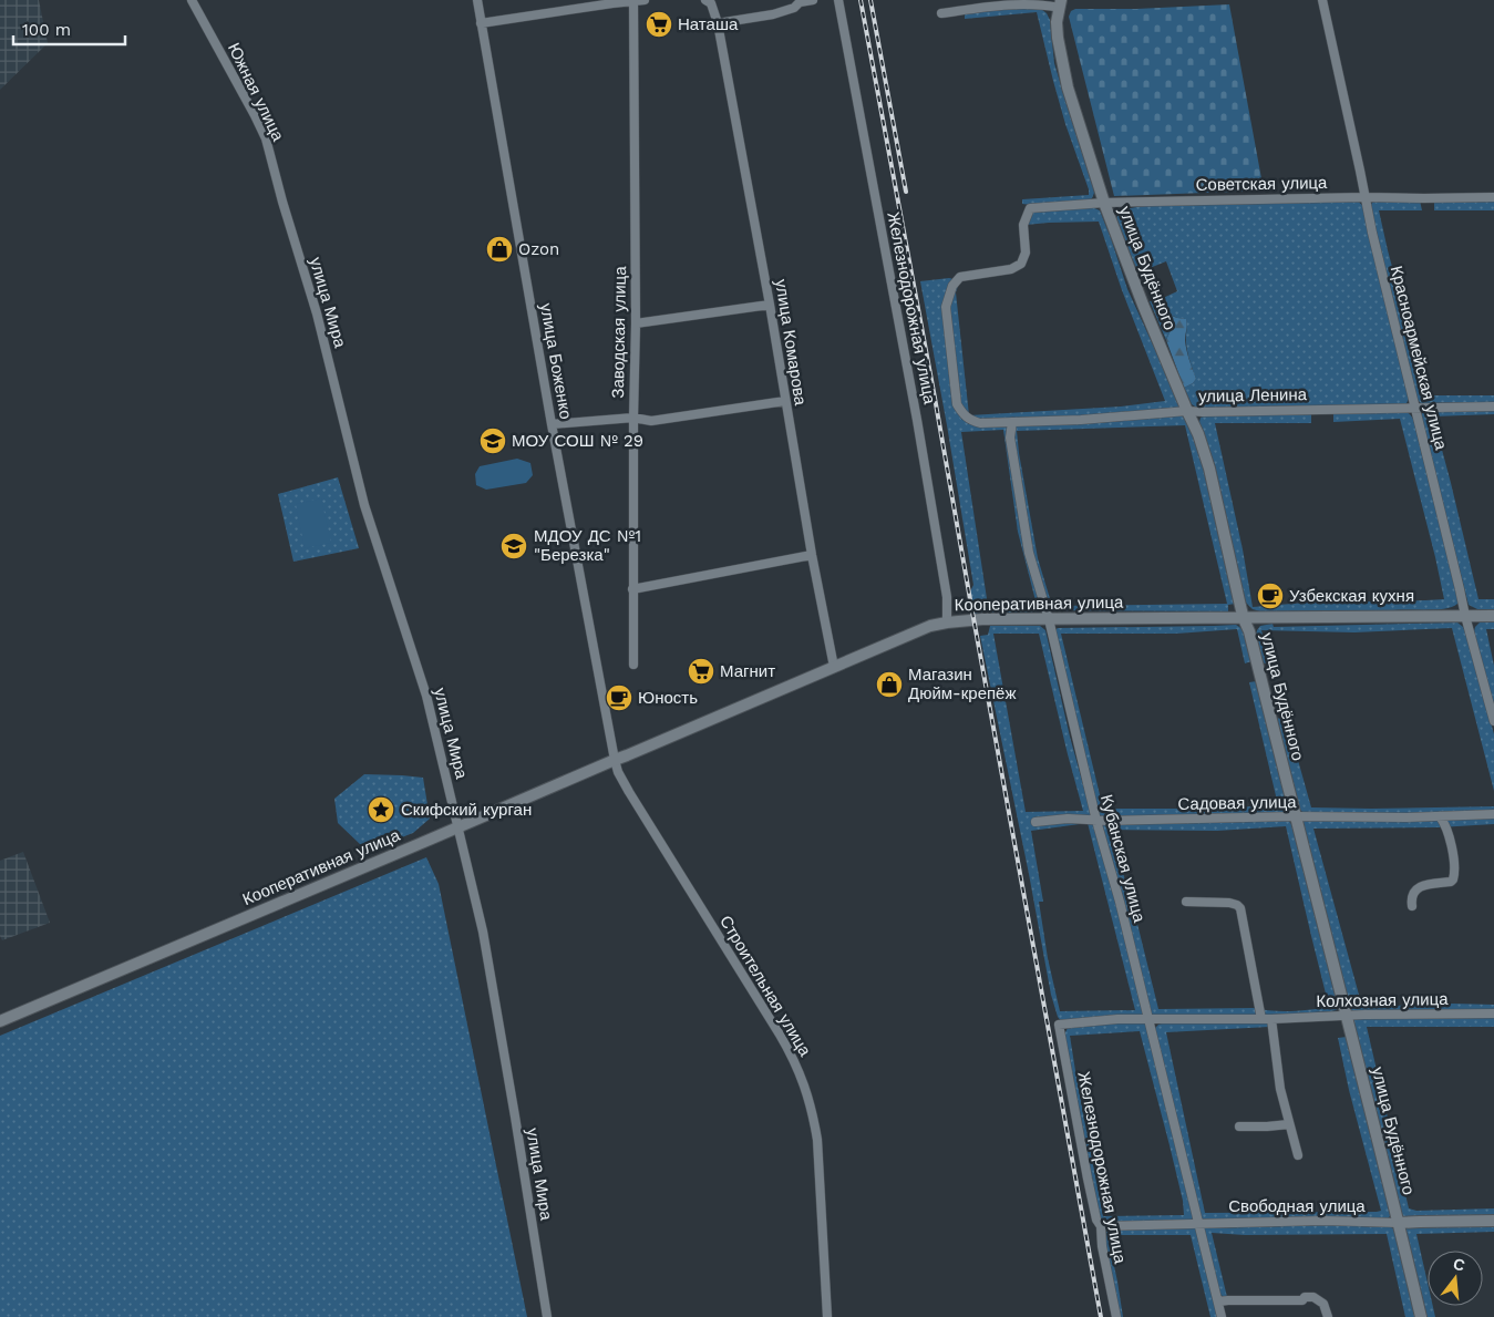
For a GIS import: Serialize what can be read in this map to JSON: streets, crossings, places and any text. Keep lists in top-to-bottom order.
{
  "streets": {
    "street": [
      "Южная улица",
      "Советская улица",
      "улица Будённого",
      "улица Мира",
      "Железнодорожная улица",
      "Заводская улица",
      "улица Комарова",
      "Красноармейская улица",
      "улица Боженко",
      "улица Ленина",
      "Кооперативная улица",
      "Садовая улица",
      "Кубанская улица",
      "Строительная улица",
      "Колхозная улица",
      "Свободная улица"
    ]
  },
  "crossings": [
    ["Южная улица", "улица Мира"],
    ["Советская улица", "улица Будённого"],
    ["Советская улица", "Железнодорожная улица"],
    ["Советская улица", "Красноармейская улица"],
    ["улица Будённого", "улица Ленина"],
    ["улица Будённого", "Кооперативная улица"],
    ["улица Будённого", "Садовая улица"],
    ["улица Будённого", "Колхозная улица"],
    ["улица Будённого", "Свободная улица"],
    ["улица Мира", "Кооперативная улица"],
    ["Железнодорожная улица", "улица Ленина"],
    ["Железнодорожная улица", "Кооперативная улица"],
    ["Железнодорожная улица", "Кубанская улица"],
    ["Железнодорожная улица", "Колхозная улица"],
    ["Железнодорожная улица", "Свободная улица"],
    ["улица Комарова", "Кооперативная улица"],
    ["Красноармейская улица", "улица Ленина"],
    ["Красноармейская улица", "Кооперативная улица"],
    ["улица Боженко", "Кооперативная улица"],
    ["улица Боженко", "Строительная улица"],
    ["улица Ленина", "Кубанская улица"],
    ["Кооперативная улица", "Кубанская улица"],
    ["Кооперативная улица", "Строительная улица"],
    ["Садовая улица", "Кубанская улица"],
    ["Кубанская улица", "Колхозная улица"],
    ["Кубанская улица", "Свободная улица"]
  ],
  "places": {
    "supermarket": ["Наташа", "Магнит"],
    "shop": ["Ozon", "Магазин Дюйм-крепёж"],
    "school or university": ["МОУ СОШ № 29", "МДОУ ДС №1 \"Березка\""],
    "cafe": ["Узбекская кухня", "Юность"],
    "place": ["Скифский курган"]
  },
  "scale_bar": "100 m",
  "north": "top"
}
